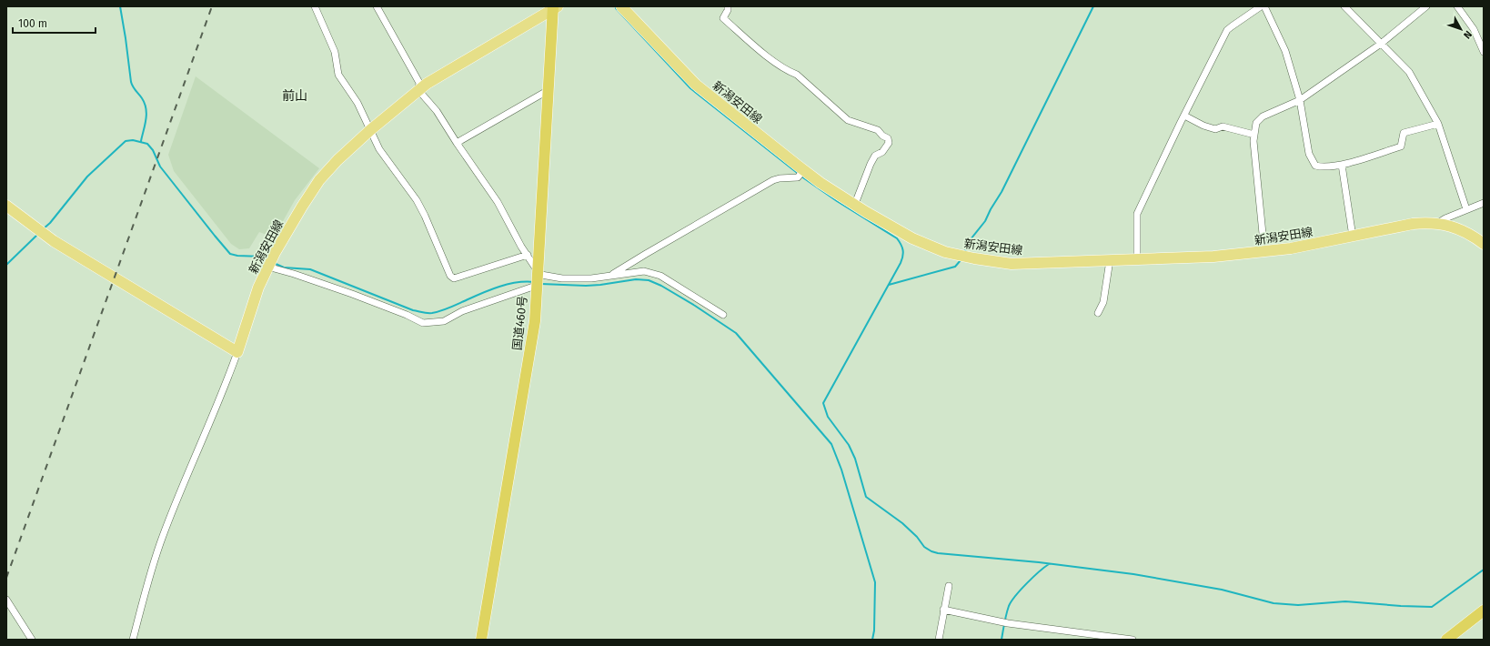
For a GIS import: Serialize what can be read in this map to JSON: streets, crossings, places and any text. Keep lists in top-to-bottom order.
{
  "streets": {
    "highway": ["国道460号"],
    "main road": ["新潟安田線"]
  },
  "crossings": [
    ["新潟安田線", "国道460号"]
  ],
  "districts": ["前山"],
  "scale_bar": "100 m",
  "north": "bottom right"
}
